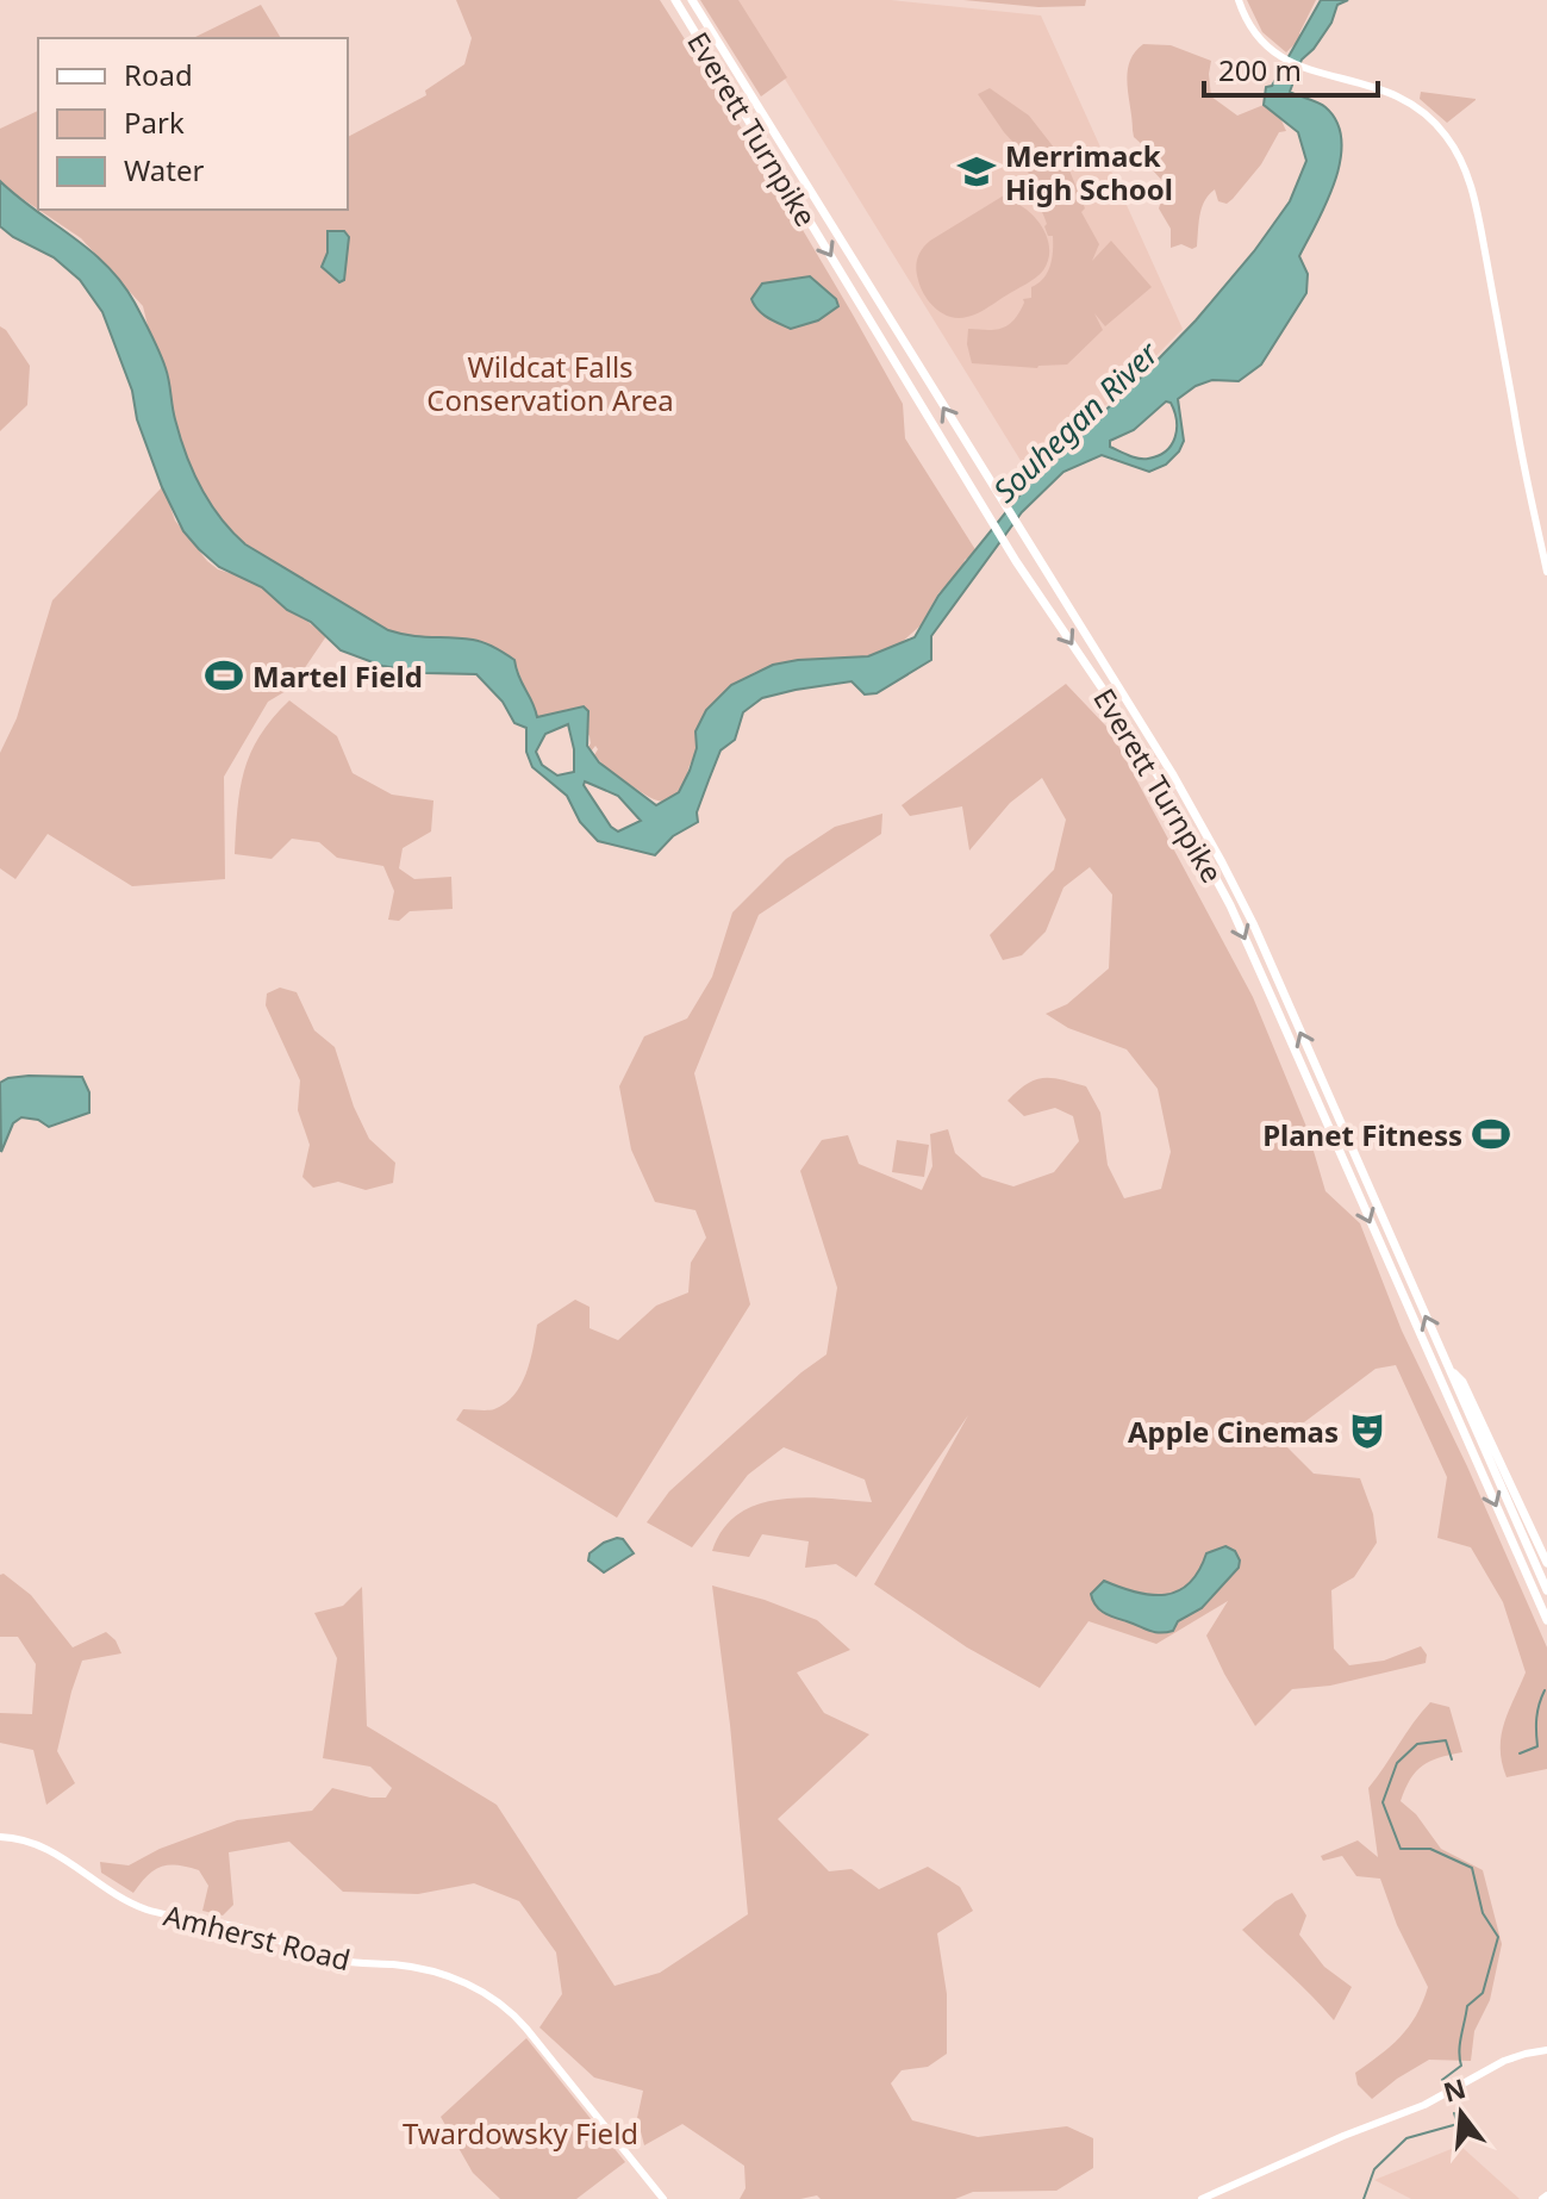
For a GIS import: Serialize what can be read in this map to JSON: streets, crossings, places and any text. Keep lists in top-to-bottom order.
{
  "streets": {
    "highway": ["Everett Turnpike"],
    "street": ["Amherst Road"]
  },
  "water": ["Souhegan River"],
  "parks": ["Wildcat Falls Conservation Area", "Twardowsky Field"],
  "places": {
    "school or university": ["Merrimack High School"],
    "sports": ["Martel Field", "Planet Fitness"],
    "theatre": ["Apple Cinemas"]
  },
  "legend": ["Road", "Park", "Water"],
  "scale_bar": "200 m",
  "north": "top"
}
